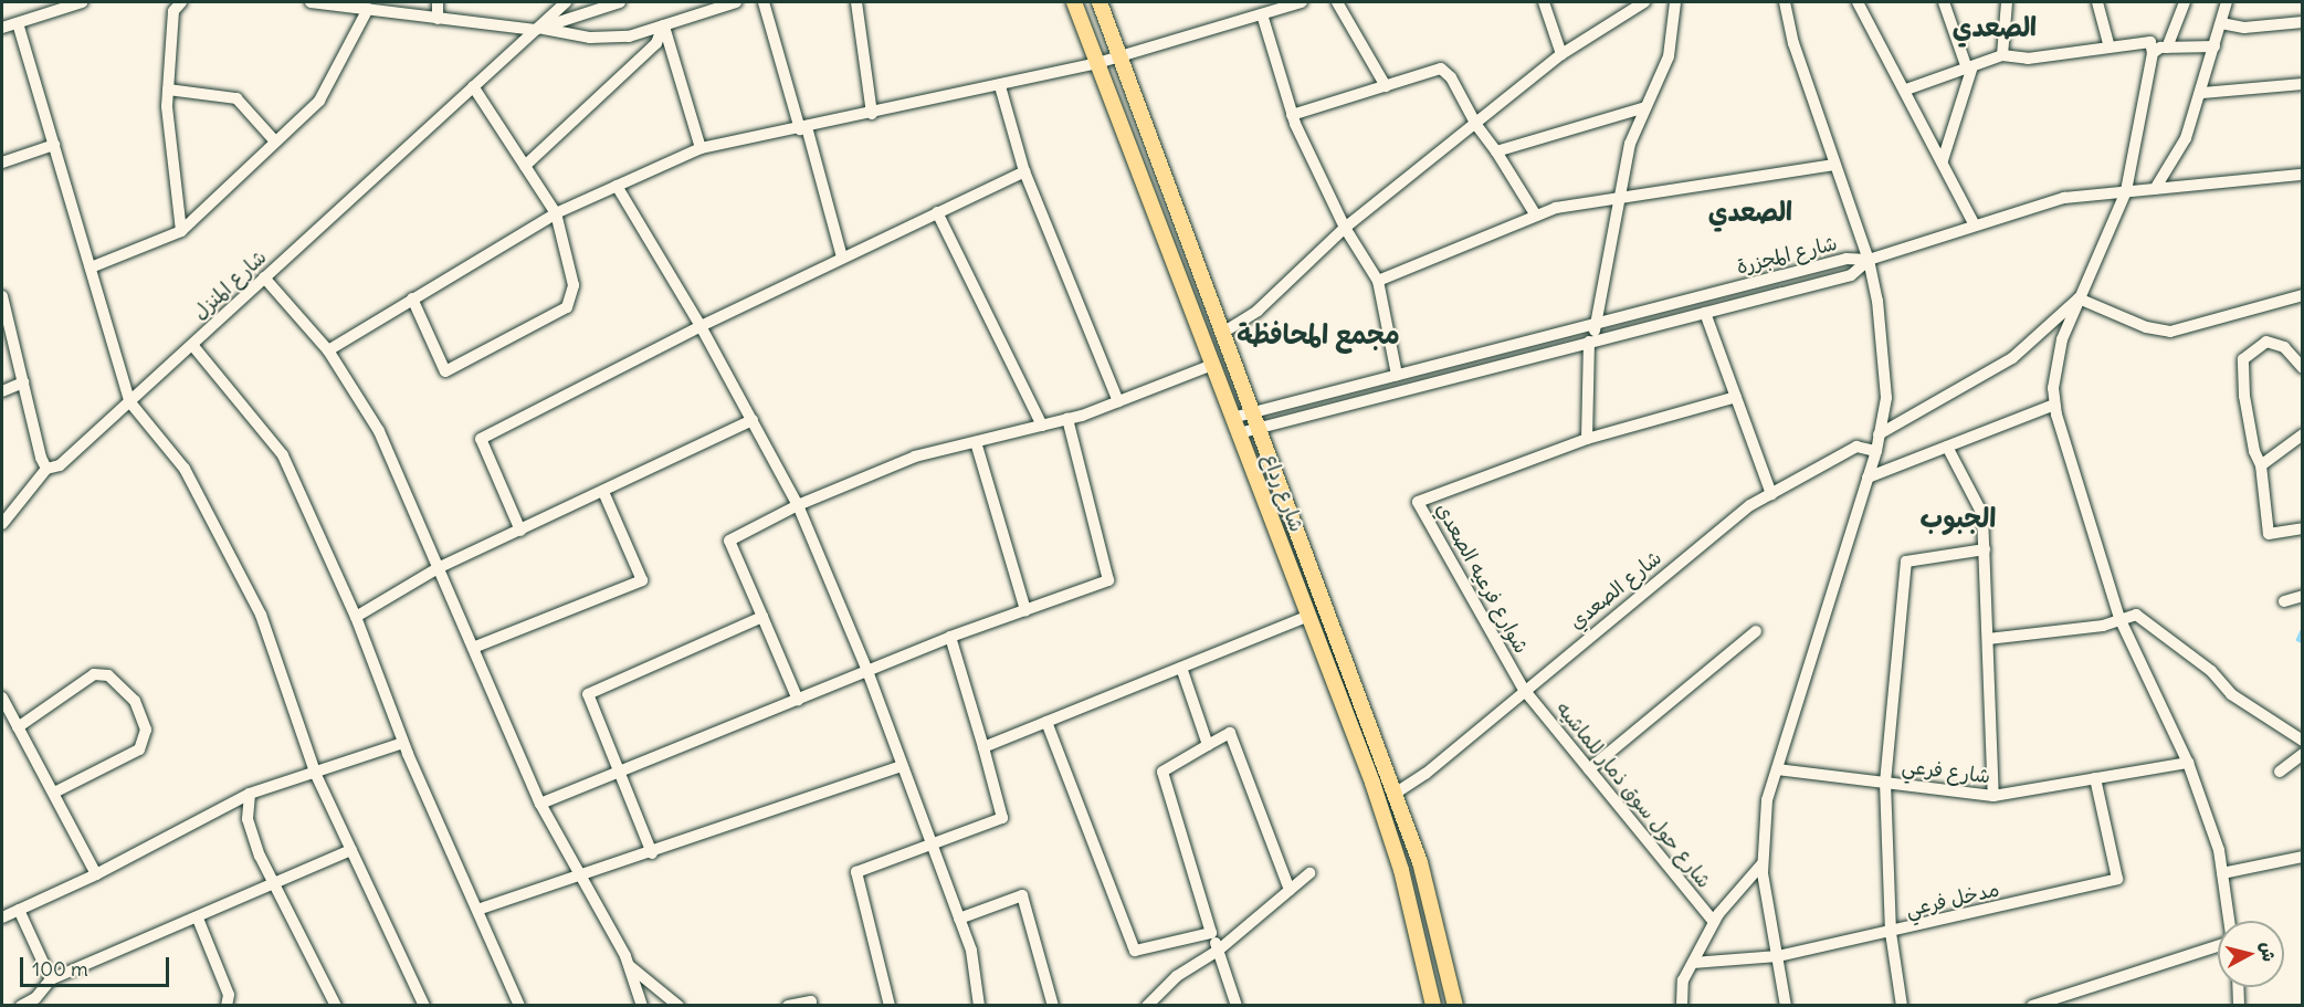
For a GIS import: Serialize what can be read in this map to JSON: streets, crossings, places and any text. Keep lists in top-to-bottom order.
{
  "streets": {
    "main road": ["شارع رداع"],
    "street": [
      "شارع المجزرة",
      "شارع المنزل",
      "شوارع فرعيه الصعدي",
      "شارع الصعدي",
      "شارع فرعي",
      "شارع حول سوق ذمار للماشيه",
      "مدخل فرعي"
    ]
  },
  "crossings": [
    ["شارع المجزرة", "شارع رداع"],
    ["شارع رداع", "شارع الصعدي"],
    ["شوارع فرعيه الصعدي", "شارع الصعدي"],
    ["شوارع فرعيه الصعدي", "شارع حول سوق ذمار للماشيه"],
    ["شارع الصعدي", "شارع حول سوق ذمار للماشيه"],
    ["شارع فرعي", "مدخل فرعي"]
  ],
  "districts": [
    "الصعدي",
    "الصعدي",
    "مجمع المحافظة",
    "الجبوب"
  ],
  "scale_bar": "100 m",
  "north": "right"
}
